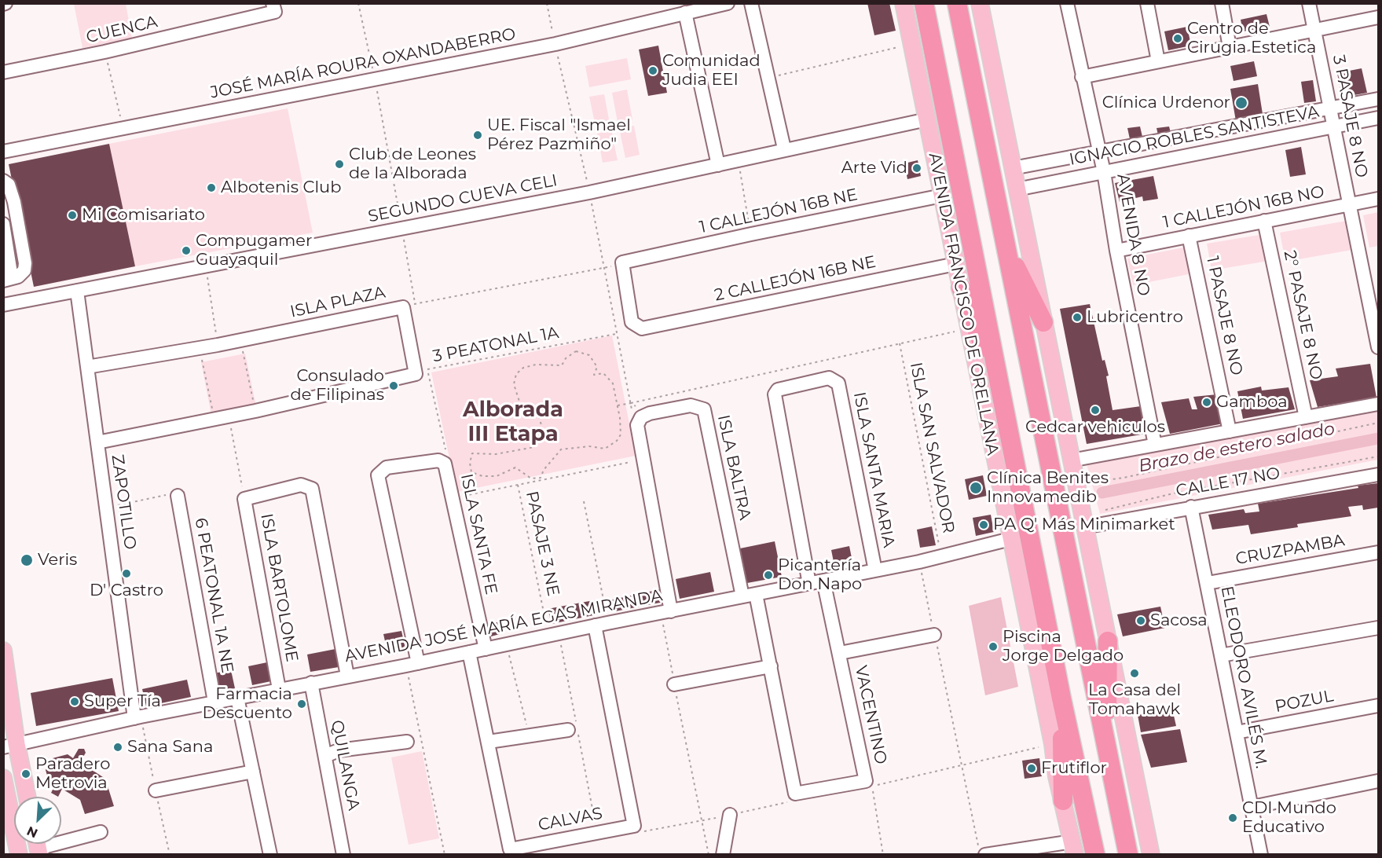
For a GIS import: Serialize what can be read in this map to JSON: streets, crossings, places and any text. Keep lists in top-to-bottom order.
{
  "streets": {
    "highway": ["AVENIDA FRANCISCO DE ORELLANA"],
    "street": [
      "CUENCA",
      "JOSÉ MARÍA ROURA OXANDABERRO",
      "3 PASAJE 8 NO",
      "IGNACIO ROBLES SANTISTEVA",
      "SEGUNDO CUEVA CELI",
      "1 CALLEJÓN 16B NO",
      "1 CALLEJÓN 16B NE",
      "AVENIDA 8 NO",
      "2 CALLEJÓN 16B NE",
      "ISLA PLAZA",
      "2° PASAJE 8 NO",
      "1 PASAJE 8 NO",
      "ISLA BALTRA",
      "ISLA SANTA MARIA",
      "CALLE 17 NO",
      "ZAPOTILLO",
      "ISLA SANTA FE",
      "CRUZPAMBA",
      "ISLA BARTOLOME",
      "6 PEATONAL 1A NE",
      "AVENIDA JOSÉ MARÍA EGAS MIRANDA",
      "ELEODORO AVILÉS M.",
      "POZUL",
      "VACENTINO",
      "QUILANGA",
      "CALVAS"
    ],
    "path": ["3 PEATONAL 1A", "ISLA SAN SALVADOR", "PASAJE 3 NE"]
  },
  "crossings": [
    ["3 PASAJE 8 NO", "IGNACIO ROBLES SANTISTEVA"],
    ["3 PASAJE 8 NO", "1 CALLEJÓN 16B NO"],
    ["IGNACIO ROBLES SANTISTEVA", "AVENIDA 8 NO"],
    ["SEGUNDO CUEVA CELI", "AVENIDA FRANCISCO DE ORELLANA"],
    ["SEGUNDO CUEVA CELI", "ZAPOTILLO"],
    ["1 CALLEJÓN 16B NO", "AVENIDA 8 NO"],
    ["1 CALLEJÓN 16B NO", "2° PASAJE 8 NO"],
    ["1 CALLEJÓN 16B NO", "1 PASAJE 8 NO"],
    ["1 CALLEJÓN 16B NE", "2 CALLEJÓN 16B NE"],
    ["1 CALLEJÓN 16B NE", "AVENIDA FRANCISCO DE ORELLANA"],
    ["2 CALLEJÓN 16B NE", "AVENIDA FRANCISCO DE ORELLANA"],
    ["ISLA PLAZA", "ZAPOTILLO"],
    ["AVENIDA FRANCISCO DE ORELLANA", "AVENIDA JOSÉ MARÍA EGAS MIRANDA"],
    ["ISLA SAN SALVADOR", "AVENIDA JOSÉ MARÍA EGAS MIRANDA"],
    ["ISLA BALTRA", "AVENIDA JOSÉ MARÍA EGAS MIRANDA"],
    ["ISLA SANTA MARIA", "AVENIDA JOSÉ MARÍA EGAS MIRANDA"],
    ["CALLE 17 NO", "ELEODORO AVILÉS M."],
    ["ZAPOTILLO", "AVENIDA JOSÉ MARÍA EGAS MIRANDA"],
    ["ISLA SANTA FE", "AVENIDA JOSÉ MARÍA EGAS MIRANDA"],
    ["PASAJE 3 NE", "AVENIDA JOSÉ MARÍA EGAS MIRANDA"],
    ["CRUZPAMBA", "ELEODORO AVILÉS M."],
    ["ISLA BARTOLOME", "AVENIDA JOSÉ MARÍA EGAS MIRANDA"],
    ["6 PEATONAL 1A NE", "AVENIDA JOSÉ MARÍA EGAS MIRANDA"],
    ["AVENIDA JOSÉ MARÍA EGAS MIRANDA", "VACENTINO"],
    ["AVENIDA JOSÉ MARÍA EGAS MIRANDA", "QUILANGA"],
    ["AVENIDA JOSÉ MARÍA EGAS MIRANDA", "CALVAS"],
    ["ELEODORO AVILÉS M.", "POZUL"]
  ],
  "districts": ["Alborada III Etapa"],
  "water": ["Brazo de estero salado"],
  "places": [
    "Centro de Cirugia Estetica",
    "Comunidad Judia EEI",
    "Clínica Urdenor",
    "UE. Fiscal \"Ismael Pérez Pazmiño\"",
    "Club de Leones de la Alborada",
    "Arte Vid",
    "Albotenis Club",
    "Mi Comisariato",
    "Compugamer Guayaquil",
    "Lubricentro",
    "Consulado de Filipinas",
    "Gamboa",
    "Cedcar vehiculos",
    "Clínica Benites Innovamedib",
    "PA Q' Más Minimarket",
    "Veris",
    "D' Castro",
    "Picantería Don Napo",
    "Sacosa",
    "Piscina Jorge Delgado",
    "La Casa del Tomahawk",
    "Super Tía",
    "Farmacia Descuento",
    "Sana Sana",
    "Frutiflor",
    "Paradero Metrovia",
    "CDI Mundo Educativo"
  ],
  "north": "bottom left"
}
